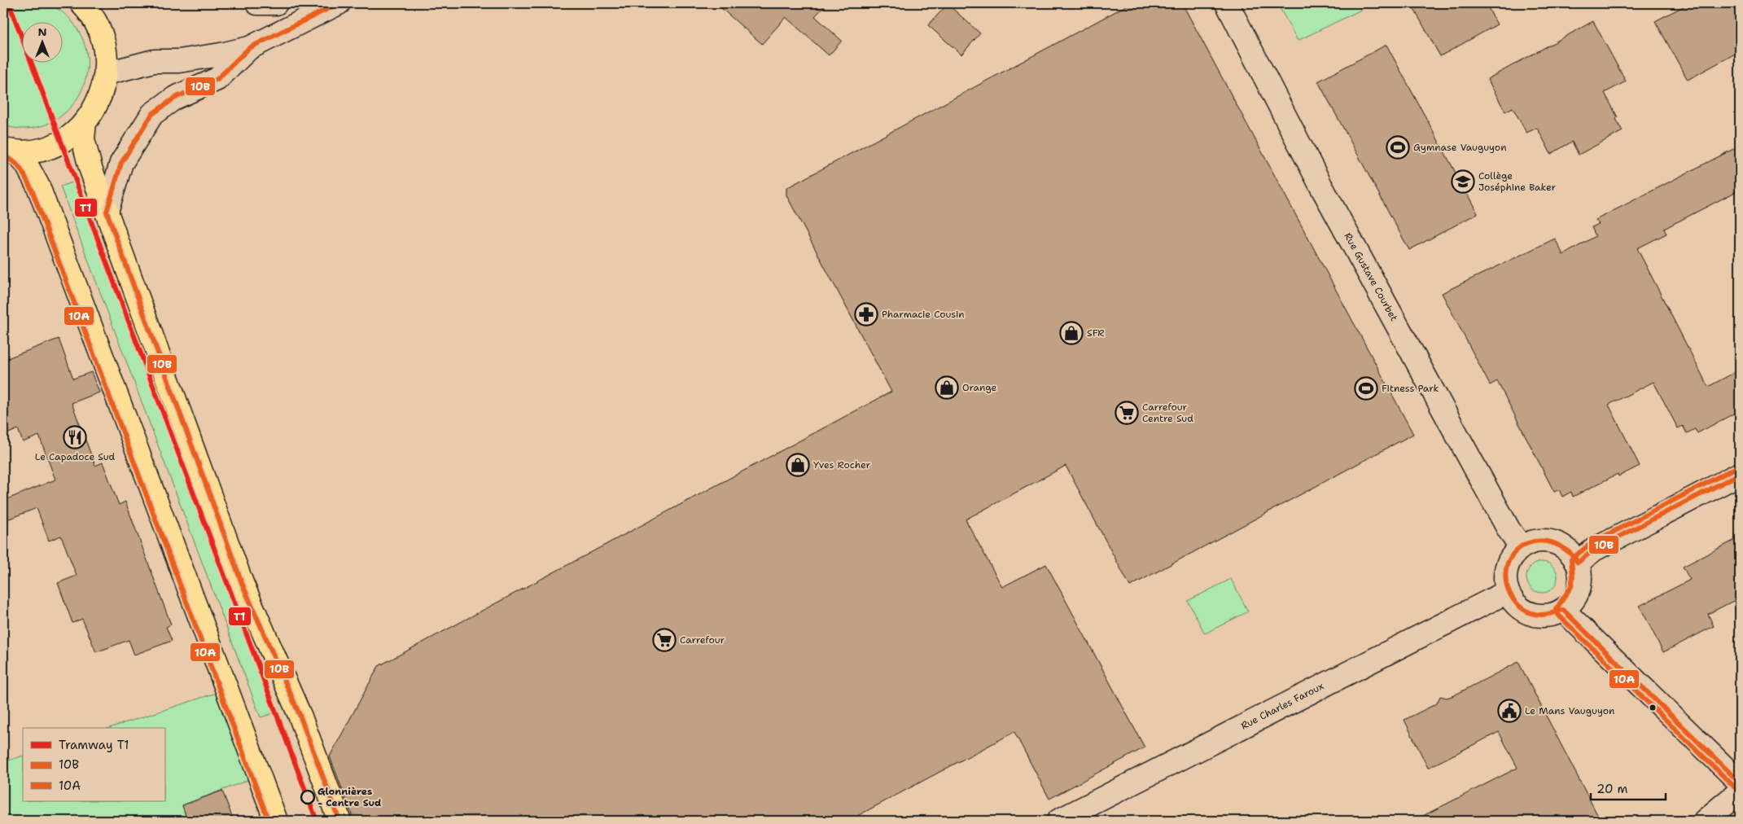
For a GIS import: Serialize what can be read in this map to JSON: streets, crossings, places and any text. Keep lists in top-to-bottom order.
{
  "streets": {
    "street": ["Rue Gustave Courbet", "Rue Charles Faroux"]
  },
  "crossings": [
    ["Rue Gustave Courbet", "Rue Charles Faroux"]
  ],
  "places": {
    "sports": ["Gymnase Vauguyon", "Fitness Park"],
    "school or university": ["Collège Joséphine Baker"],
    "pharmacy": ["Pharmacie Cousin"],
    "shop": ["SFR", "Orange", "Yves Rocher"],
    "supermarket": ["Carrefour Centre Sud", "Carrefour"],
    "restaurant": ["Le Capadoce Sud"],
    "public building": ["Le Mans Vauguyon"],
    "other": ["Glonnières - Centre Sud"]
  },
  "lines": ["tram line T1", "transit line 10B", "transit line 10A"],
  "legend": ["Tramway T1", "10B", "10A"],
  "scale_bar": "20 m",
  "north": "top"
}
